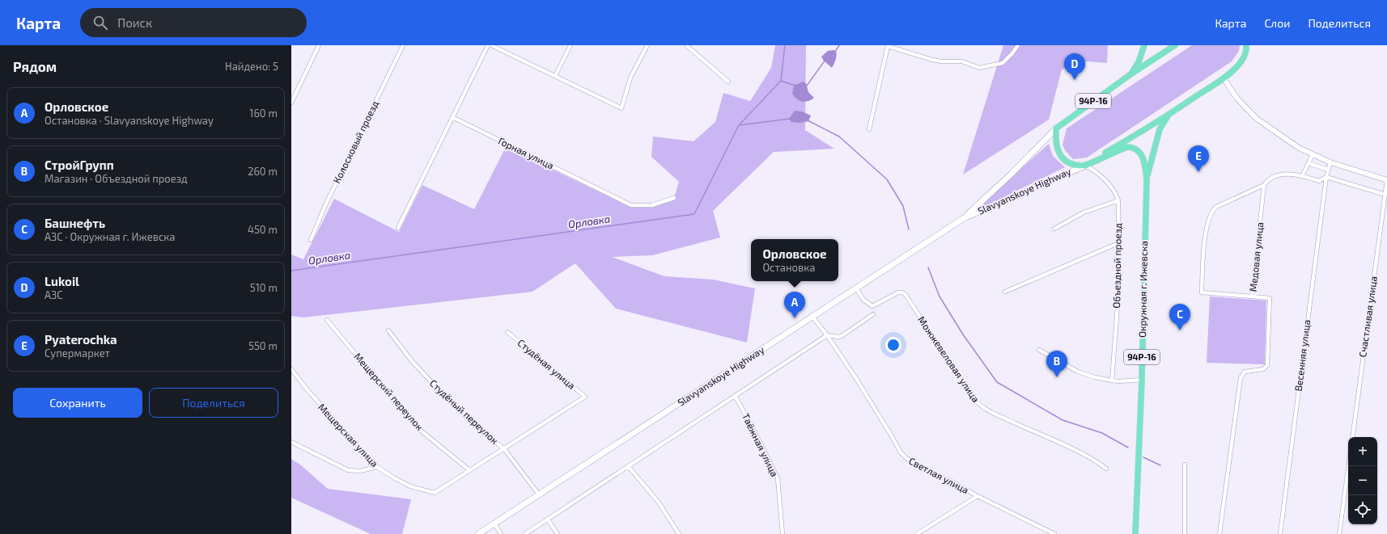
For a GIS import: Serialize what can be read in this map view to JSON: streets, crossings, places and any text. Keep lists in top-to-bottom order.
{
  "streets": {
    "main road": ["94Р-16", "Slavyanskoye Highway", "Окружная г. Ижевска"],
    "street": [
      "Колосковый проезд",
      "Горная улица",
      "Медовая улица",
      "Объездной проезд",
      "Счастливая улица",
      "Весенняя улица",
      "Можжевеловая улица",
      "Студёная улица",
      "Мещерский переулок",
      "Студёный переулок",
      "Мещерская улица",
      "Таёжная улица",
      "Светлая улица"
    ]
  },
  "crossings": [
    ["94Р-16", "Slavyanskoye Highway"],
    ["94Р-16", "Окружная г. Ижевска"],
    ["Slavyanskoye Highway", "Окружная г. Ижевска"],
    ["Slavyanskoye Highway", "Можжевеловая улица"],
    ["Slavyanskoye Highway", "Студёный переулок"],
    ["Slavyanskoye Highway", "Светлая улица"],
    ["Студёная улица", "Студёный переулок"],
    ["Мещерский переулок", "Мещерская улица"]
  ],
  "water": ["Орловка"],
  "page": {
    "header": "Карта",
    "search": "Поиск",
    "nav": ["Карта", "Слои", "Поделиться"],
    "heading": ["Рядом", "Найдено: 5"],
    "pins": [
      "D",
      "E",
      "A",
      "C",
      "B"
    ],
    "list": [
      {
        "mark": "A",
        "name": "Орловское",
        "note": "Остановка · Slavyanskoye Highway",
        "value": "160 m"
      },
      {
        "mark": "B",
        "name": "СтройГрупп",
        "note": "Магазин · Объездной проезд",
        "value": "260 m"
      },
      {
        "mark": "C",
        "name": "Башнефть",
        "note": "АЗС · Окружная г. Ижевска",
        "value": "450 m"
      },
      {
        "mark": "D",
        "name": "Lukoil",
        "note": "АЗС",
        "value": "510 m"
      },
      {
        "mark": "E",
        "name": "Pyaterochka",
        "note": "Супермаркет",
        "value": "550 m"
      }
    ],
    "popup": ["Орловское", "Остановка"],
    "buttons": ["Сохранить", "Поделиться"],
    "map_buttons": ["+", "−"]
  }
}
